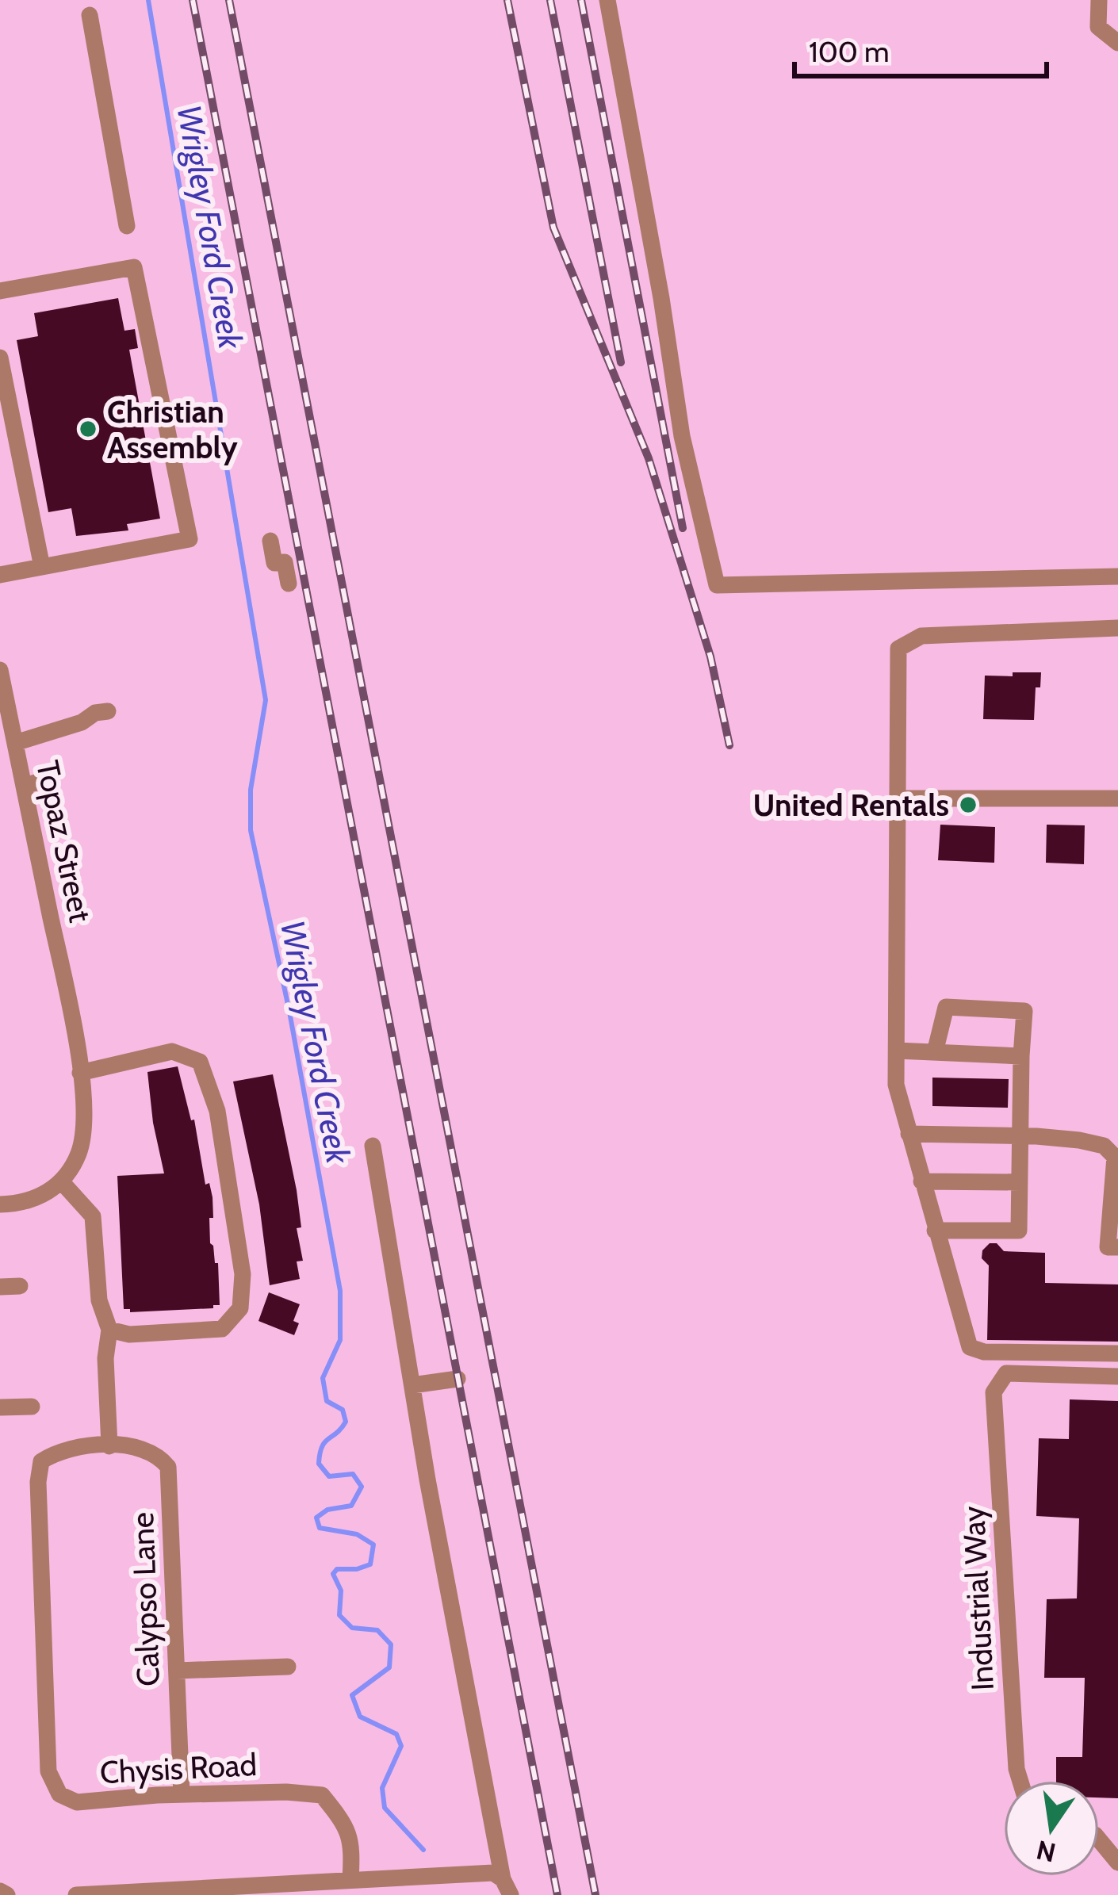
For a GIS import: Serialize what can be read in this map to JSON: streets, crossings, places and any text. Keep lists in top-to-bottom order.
{
  "streets": {
    "street": [
      "Topaz Street",
      "Industrial Way",
      "Calypso Lane",
      "Chysis Road"
    ]
  },
  "crossings": [
    ["Calypso Lane", "Chysis Road"]
  ],
  "water": ["Wrigley Ford Creek"],
  "places": ["Christian Assembly", "United Rentals"],
  "scale_bar": "100 m",
  "north": "bottom"
}
